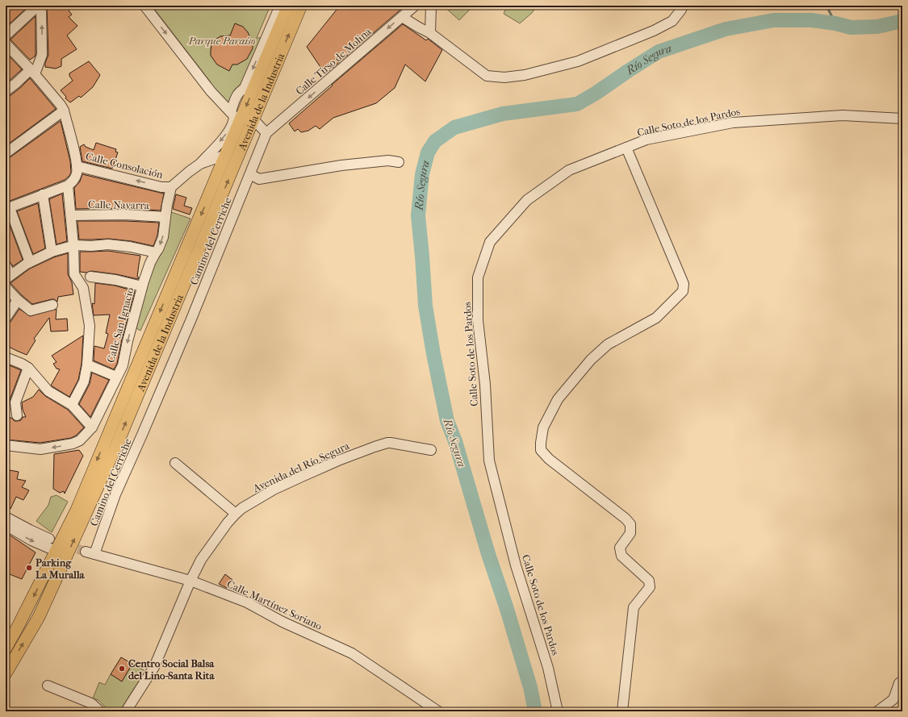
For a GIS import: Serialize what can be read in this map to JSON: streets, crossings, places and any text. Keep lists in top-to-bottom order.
{
  "streets": {
    "main road": ["Avenida de la Industria"],
    "street": [
      "Calle Tirso de Molina",
      "Calle Soto de los Pardos",
      "Calle Consolación",
      "Calle Navarra",
      "Camino del Cerriche",
      "Calle San Ignacio",
      "Avenida del Río Segura",
      "Calle Martínez Soriano"
    ]
  },
  "crossings": [
    ["Calle Tirso de Molina", "Camino del Cerriche"],
    ["Avenida de la Industria", "Calle Consolación"],
    ["Calle Consolación", "Calle San Ignacio"],
    ["Calle Navarra", "Calle San Ignacio"],
    ["Camino del Cerriche", "Calle Martínez Soriano"],
    ["Avenida del Río Segura", "Calle Martínez Soriano"]
  ],
  "one_way": ["Calle Tirso de Molina", "Calle San Ignacio"],
  "water": ["Río Segura"],
  "parks": ["Parque Paraíso"],
  "places": ["Parking La Muralla", "Centro Social Balsa del Lino-Santa Rita"]
}
